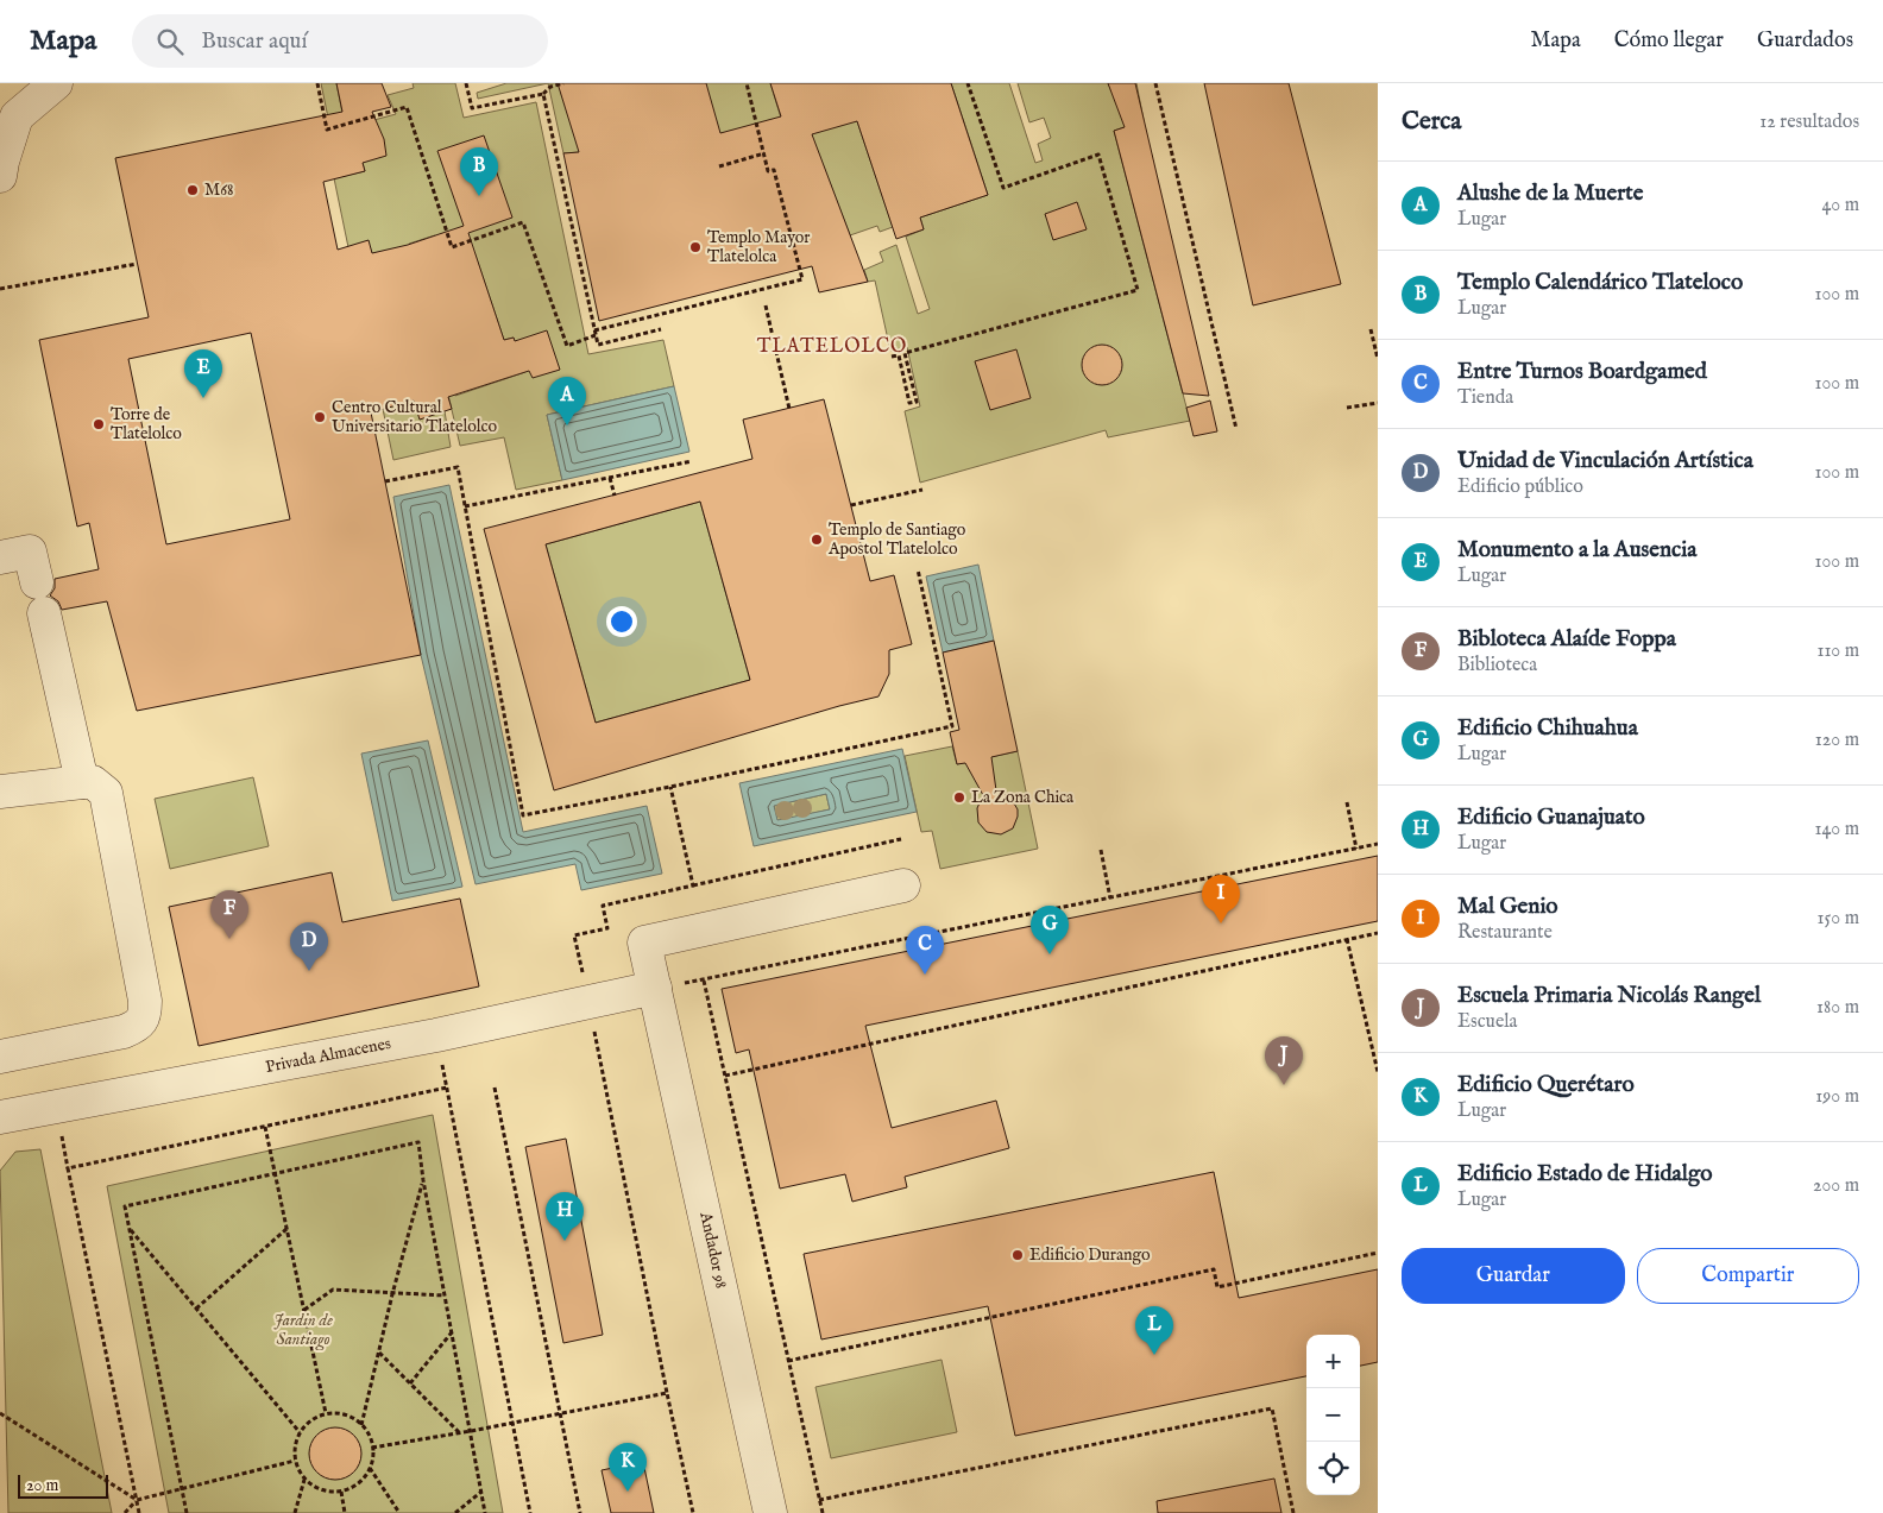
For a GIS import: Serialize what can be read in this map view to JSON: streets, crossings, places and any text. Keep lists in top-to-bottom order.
{
  "streets": {
    "lane": ["Privada Almacenes", "Andador 98"]
  },
  "crossings": [
    ["Privada Almacenes", "Andador 98"]
  ],
  "districts": ["TLATELOLCO"],
  "parks": ["Jardin de Santiago"],
  "places": [
    "M68",
    "Templo Mayor Tlatelolca",
    "Centro Cultural Universitario Tlatelolco",
    "Torre de Tlatelolco",
    "Templo de Santiago Apostol Tlatelolco",
    "La Zona Chica",
    "Edificio Durango"
  ],
  "scale_bar": "20 m",
  "page": {
    "header": "Mapa",
    "search": "Buscar aquí",
    "nav": ["Mapa", "Cómo llegar", "Guardados"],
    "heading": ["Cerca", "12 resultados"],
    "pins": [
      "B",
      "E",
      "A",
      "I",
      "F",
      "G",
      "D",
      "C",
      "J",
      "H",
      "L",
      "K"
    ],
    "list": [
      {
        "mark": "A",
        "name": "Alushe de la Muerte",
        "note": "Lugar",
        "value": "40 m"
      },
      {
        "mark": "B",
        "name": "Templo Calendárico Tlateloco",
        "note": "Lugar",
        "value": "100 m"
      },
      {
        "mark": "C",
        "name": "Entre Turnos Boardgamed",
        "note": "Tienda",
        "value": "100 m"
      },
      {
        "mark": "D",
        "name": "Unidad de Vinculación Artística",
        "note": "Edificio público",
        "value": "100 m"
      },
      {
        "mark": "E",
        "name": "Monumento a la Ausencia",
        "note": "Lugar",
        "value": "100 m"
      },
      {
        "mark": "F",
        "name": "Bibloteca Alaíde Foppa",
        "note": "Biblioteca",
        "value": "110 m"
      },
      {
        "mark": "G",
        "name": "Edificio Chihuahua",
        "note": "Lugar",
        "value": "120 m"
      },
      {
        "mark": "H",
        "name": "Edificio Guanajuato",
        "note": "Lugar",
        "value": "140 m"
      },
      {
        "mark": "I",
        "name": "Mal Genio",
        "note": "Restaurante",
        "value": "150 m"
      },
      {
        "mark": "J",
        "name": "Escuela Primaria Nicolás Rangel",
        "note": "Escuela",
        "value": "180 m"
      },
      {
        "mark": "K",
        "name": "Edificio Querétaro",
        "note": "Lugar",
        "value": "190 m"
      },
      {
        "mark": "L",
        "name": "Edificio Estado de Hidalgo",
        "note": "Lugar",
        "value": "200 m"
      }
    ],
    "buttons": ["Guardar", "Compartir"],
    "map_buttons": ["+", "−"],
    "scale": "20 m"
  }
}
